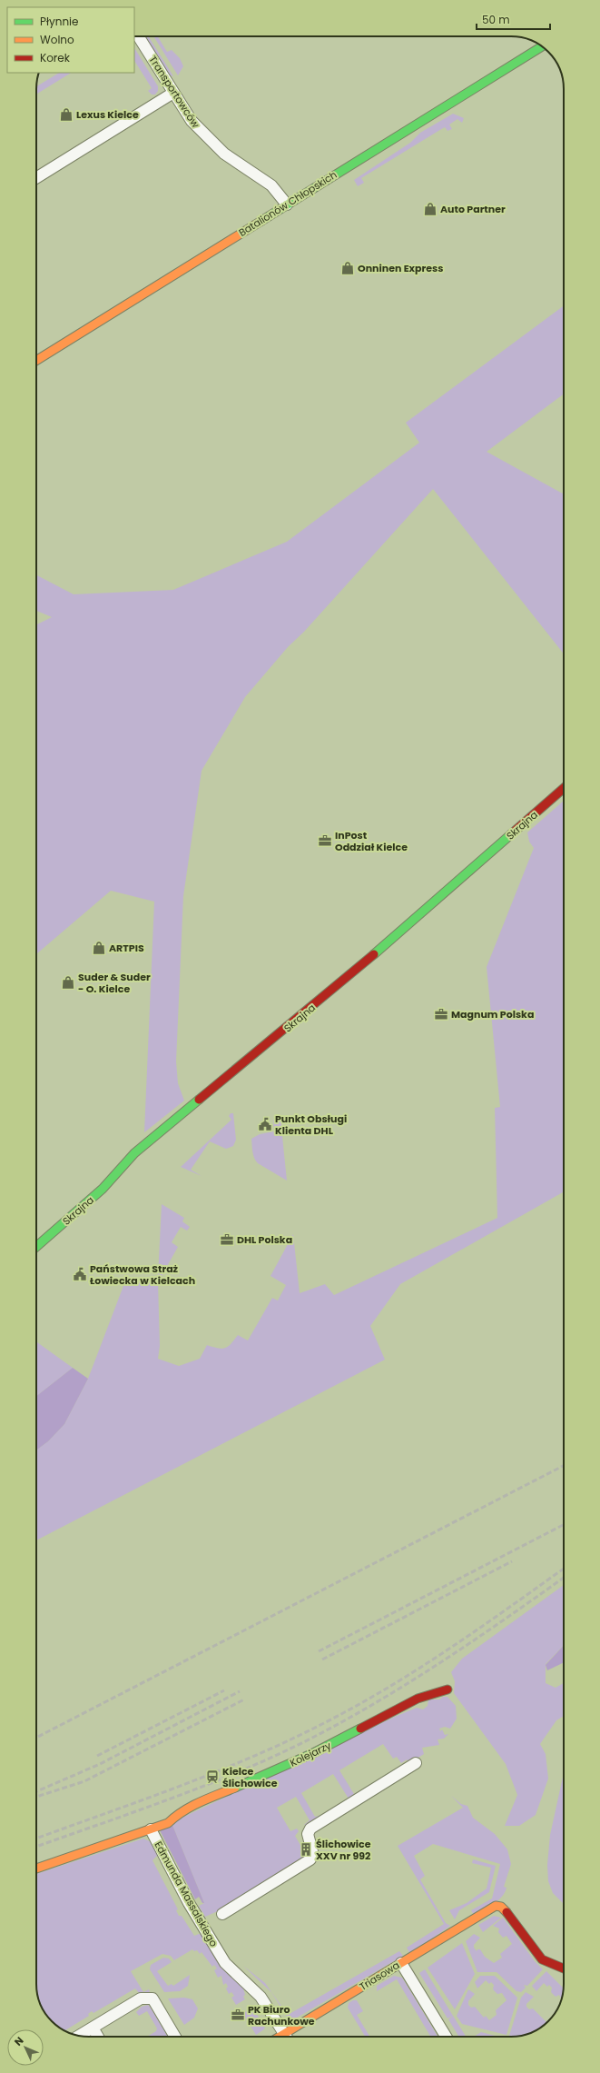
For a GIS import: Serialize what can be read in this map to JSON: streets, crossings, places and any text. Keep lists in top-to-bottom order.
{
  "streets": {
    "street": [
      "Transportowców",
      "Batalionów Chłopskich",
      "Skrajna",
      "Kolejarzy",
      "Edmunda Massalskiego",
      "Triasowa"
    ]
  },
  "crossings": [
    ["Transportowców", "Batalionów Chłopskich"],
    ["Kolejarzy", "Edmunda Massalskiego"]
  ],
  "places": {
    "shop": [
      "Lexus Kielce",
      "Auto Partner",
      "Onninen Express",
      "ARTPIS",
      "Suder & Suder - O. Kielce"
    ],
    "office": [
      "InPost Oddział Kielce",
      "Magnum Polska",
      "DHL Polska",
      "PK Biuro Rachunkowe"
    ],
    "public building": ["Punkt Obsługi Klienta DHL", "Państwowa Straż Łowiecka w Kielcach"],
    "station": ["Kielce Ślichowice"],
    "building": ["Ślichowice XXV nr 992"]
  },
  "legend": ["Płynnie", "Wolno", "Korek"],
  "scale_bar": "50 m",
  "north": "top left"
}
